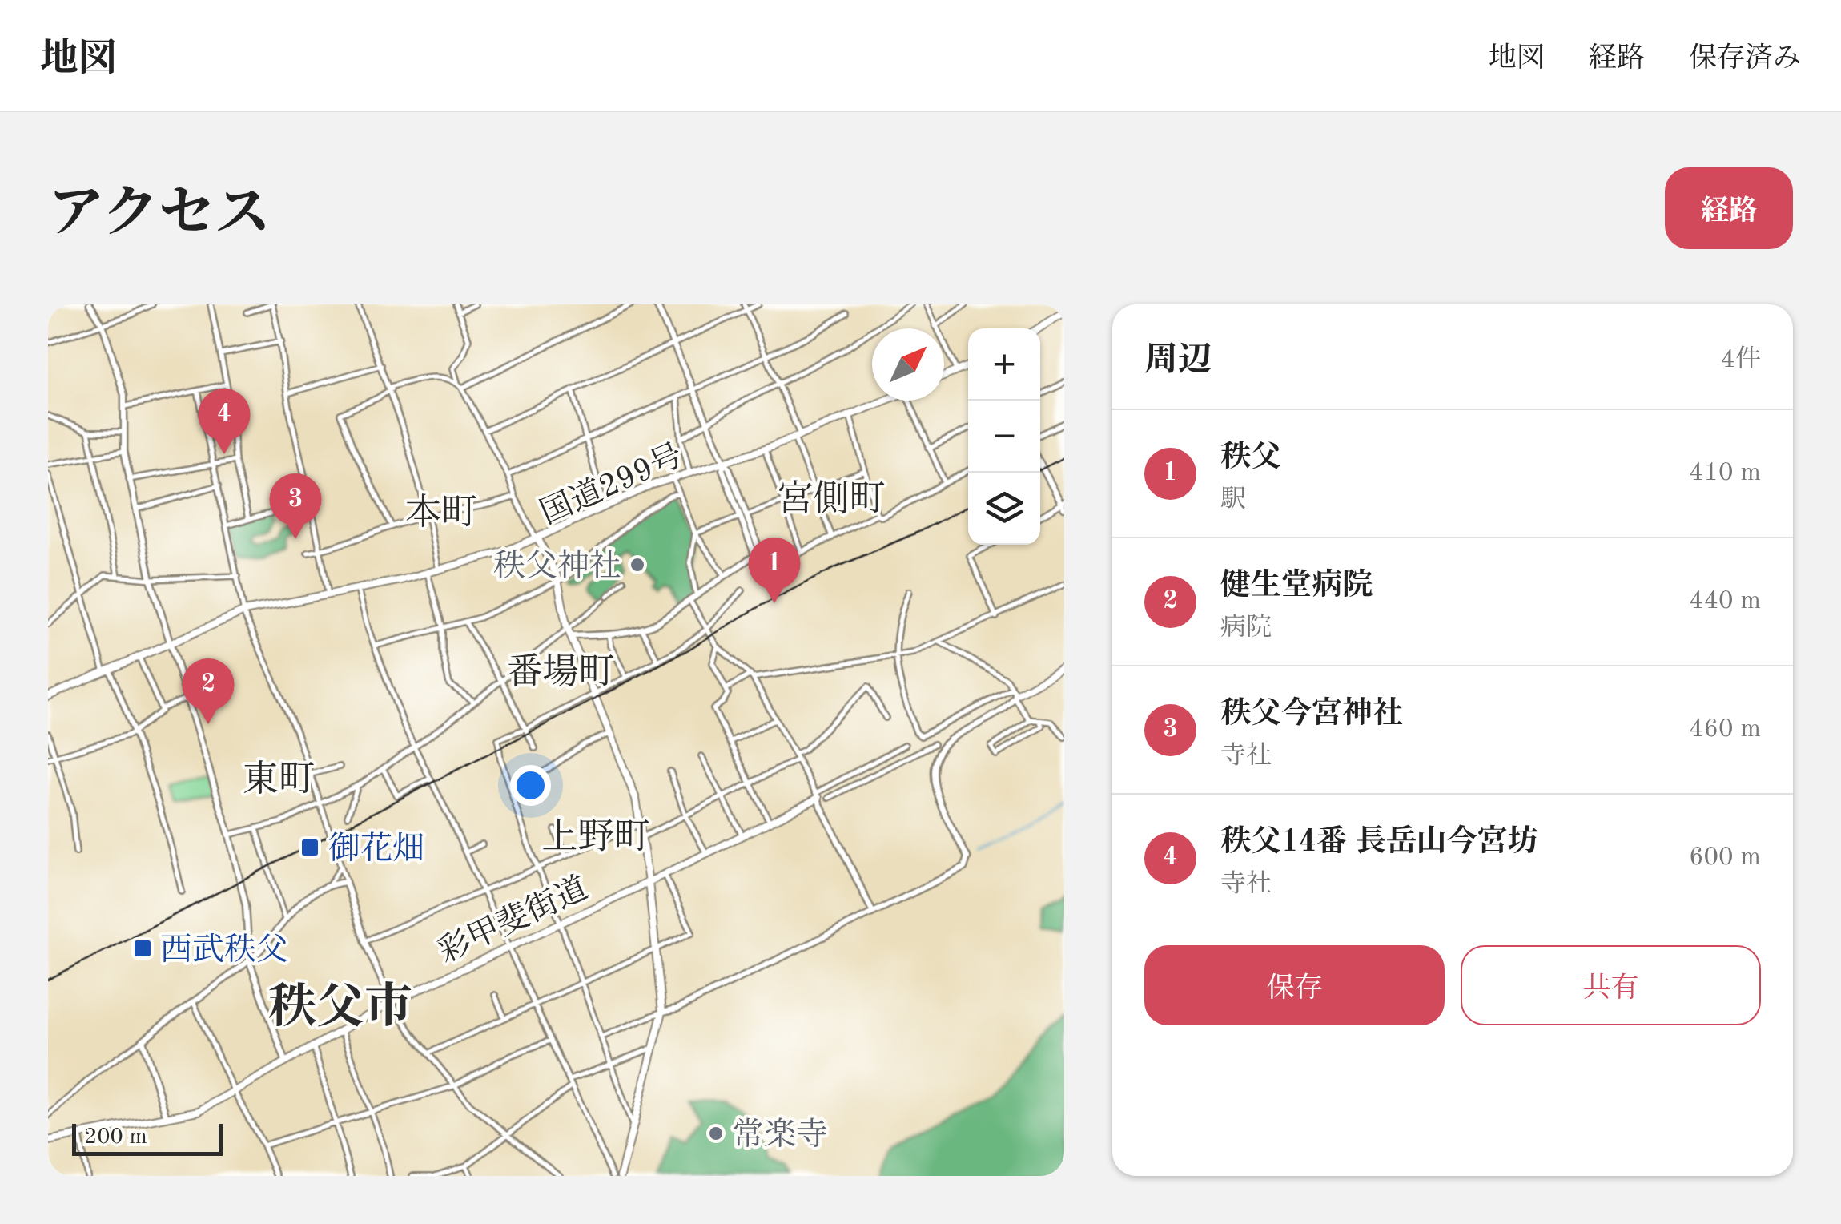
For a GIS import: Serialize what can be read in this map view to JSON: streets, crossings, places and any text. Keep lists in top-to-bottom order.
{
  "streets": {
    "main road": ["国道299号", "彩甲斐街道"]
  },
  "crossings": [
    ["国道299号", "彩甲斐街道"]
  ],
  "districts": [
    "宮側町",
    "本町",
    "番場町",
    "東町",
    "上野町",
    "秩父市"
  ],
  "places": {
    "other": ["秩父神社", "常楽寺"],
    "transit": ["御花畑", "西武秩父"]
  },
  "scale_bar": "200 m",
  "north": "top right",
  "page": {
    "header": "地図",
    "nav": ["地図", "経路", "保存済み"],
    "title": "アクセス",
    "buttons": [
      "経路",
      ["保存", "共有"]
    ],
    "heading": ["周辺", "4件"],
    "map_buttons": ["+", "−"],
    "pins": [
      "4",
      "3",
      "1",
      "2"
    ],
    "list": [
      {
        "mark": "1",
        "name": "秩父",
        "note": "駅",
        "value": "410 m"
      },
      {
        "mark": "2",
        "name": "健生堂病院",
        "note": "病院",
        "value": "440 m"
      },
      {
        "mark": "3",
        "name": "秩父今宮神社",
        "note": "寺社",
        "value": "460 m"
      },
      {
        "mark": "4",
        "name": "秩父14番 長岳山今宮坊",
        "note": "寺社",
        "value": "600 m"
      }
    ],
    "scale": "200 m"
  }
}
